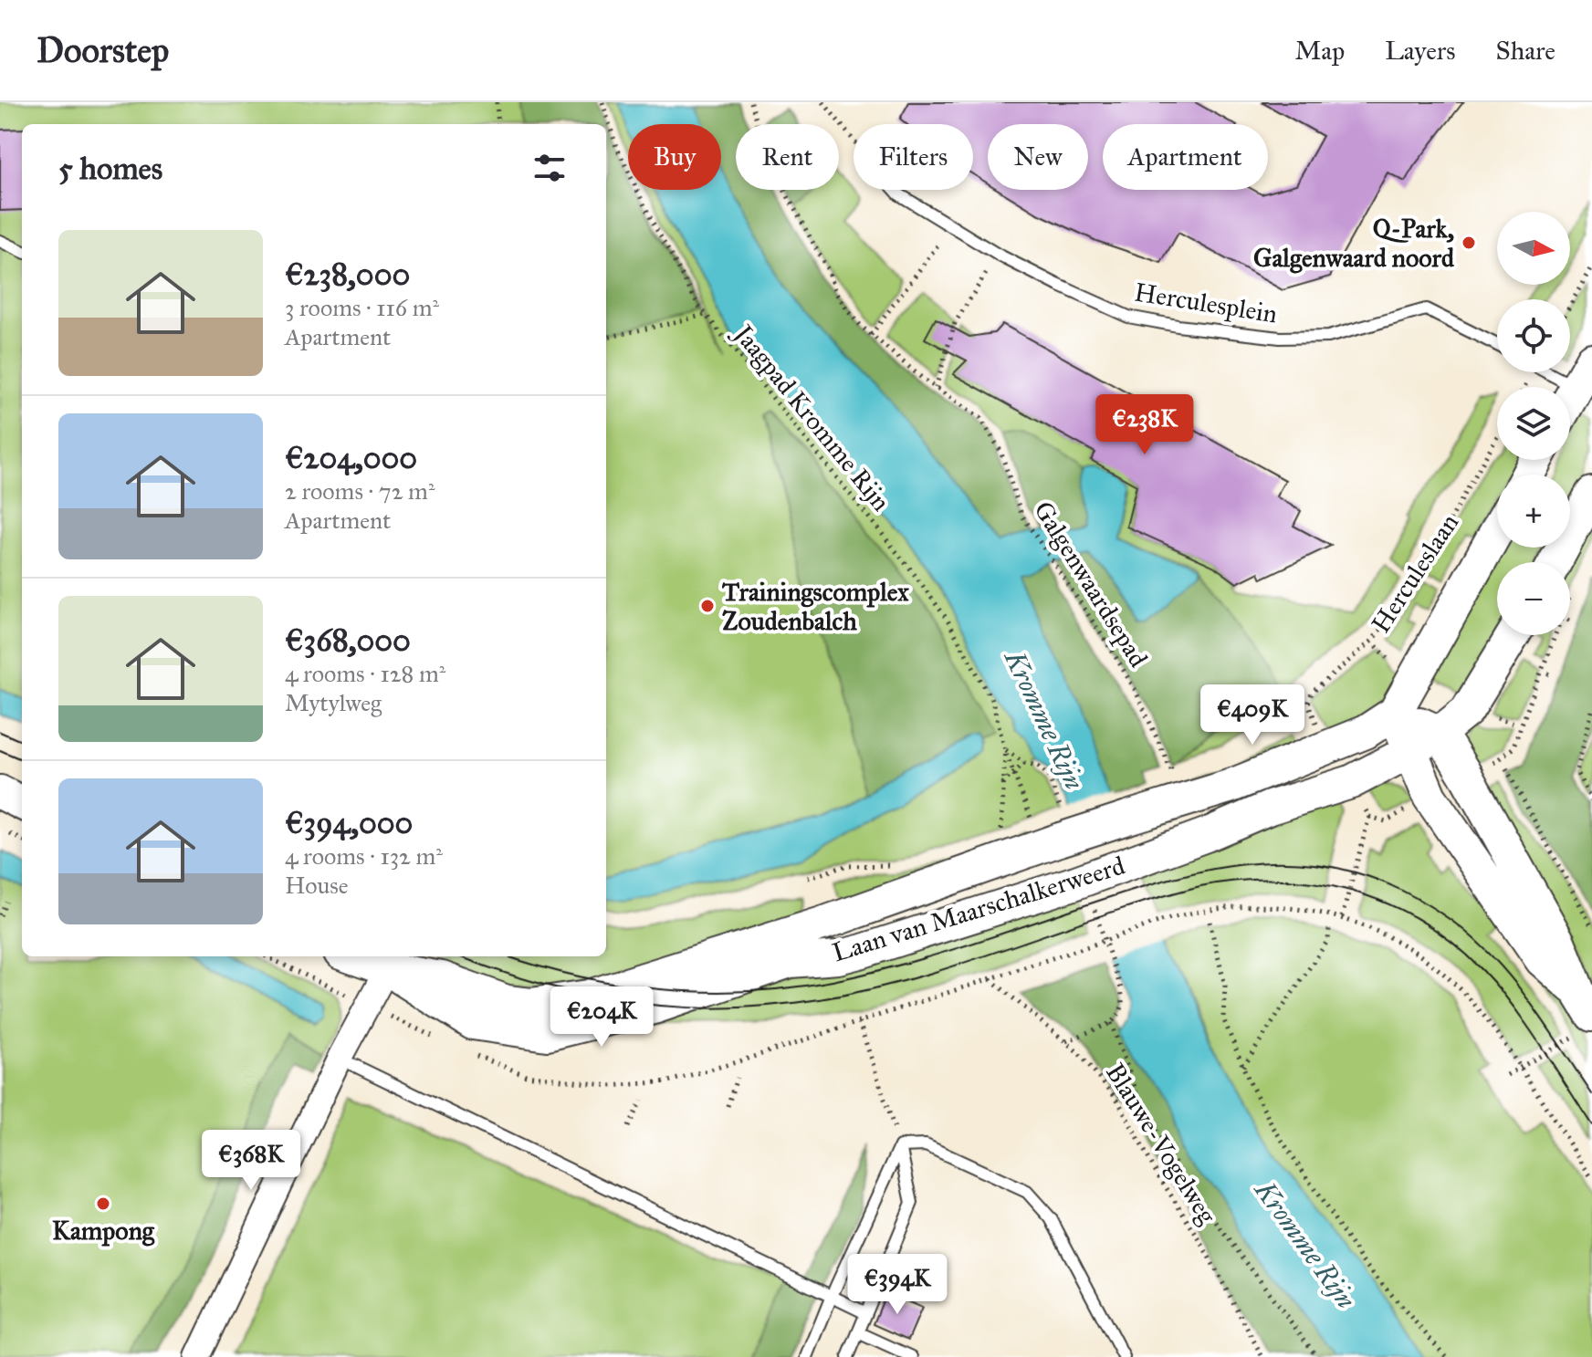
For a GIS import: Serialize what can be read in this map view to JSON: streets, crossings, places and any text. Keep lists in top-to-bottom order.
{
  "streets": {
    "main road": ["Herculeslaan", "Laan van Maarschalkerweerd"],
    "lane": ["Herculesplein"],
    "path": ["Jaagpad Kromme Rijn", "Galgenwaardsepad", "Blauwe-Vogelweg"]
  },
  "crossings": [
    ["Herculeslaan", "Laan van Maarschalkerweerd"]
  ],
  "water": ["Kromme Rijn"],
  "places": ["Q-Park, Galgenwaard noord", "Trainingscomplex Zoudenbalch", "Kampong"],
  "north": "right",
  "page": {
    "header": "Doorstep",
    "nav": ["Map", "Layers", "Share"],
    "chip": [
      "Buy",
      "Rent",
      "Filters",
      "New",
      "Apartment"
    ],
    "heading": "5 homes",
    "map_buttons": ["+", "−"],
    "list": [
      {
        "name": "€238,000",
        "note": "3 rooms · 116 m² · Apartment"
      },
      {
        "name": "€204,000",
        "note": "2 rooms · 72 m² · Apartment"
      },
      {
        "name": "€368,000",
        "note": "4 rooms · 128 m² · Mytylweg"
      },
      {
        "name": "€394,000",
        "note": "4 rooms · 132 m² · House"
      }
    ],
    "price": [
      "€238K",
      "€409K",
      "€204K",
      "€368K",
      "€394K"
    ]
  }
}
